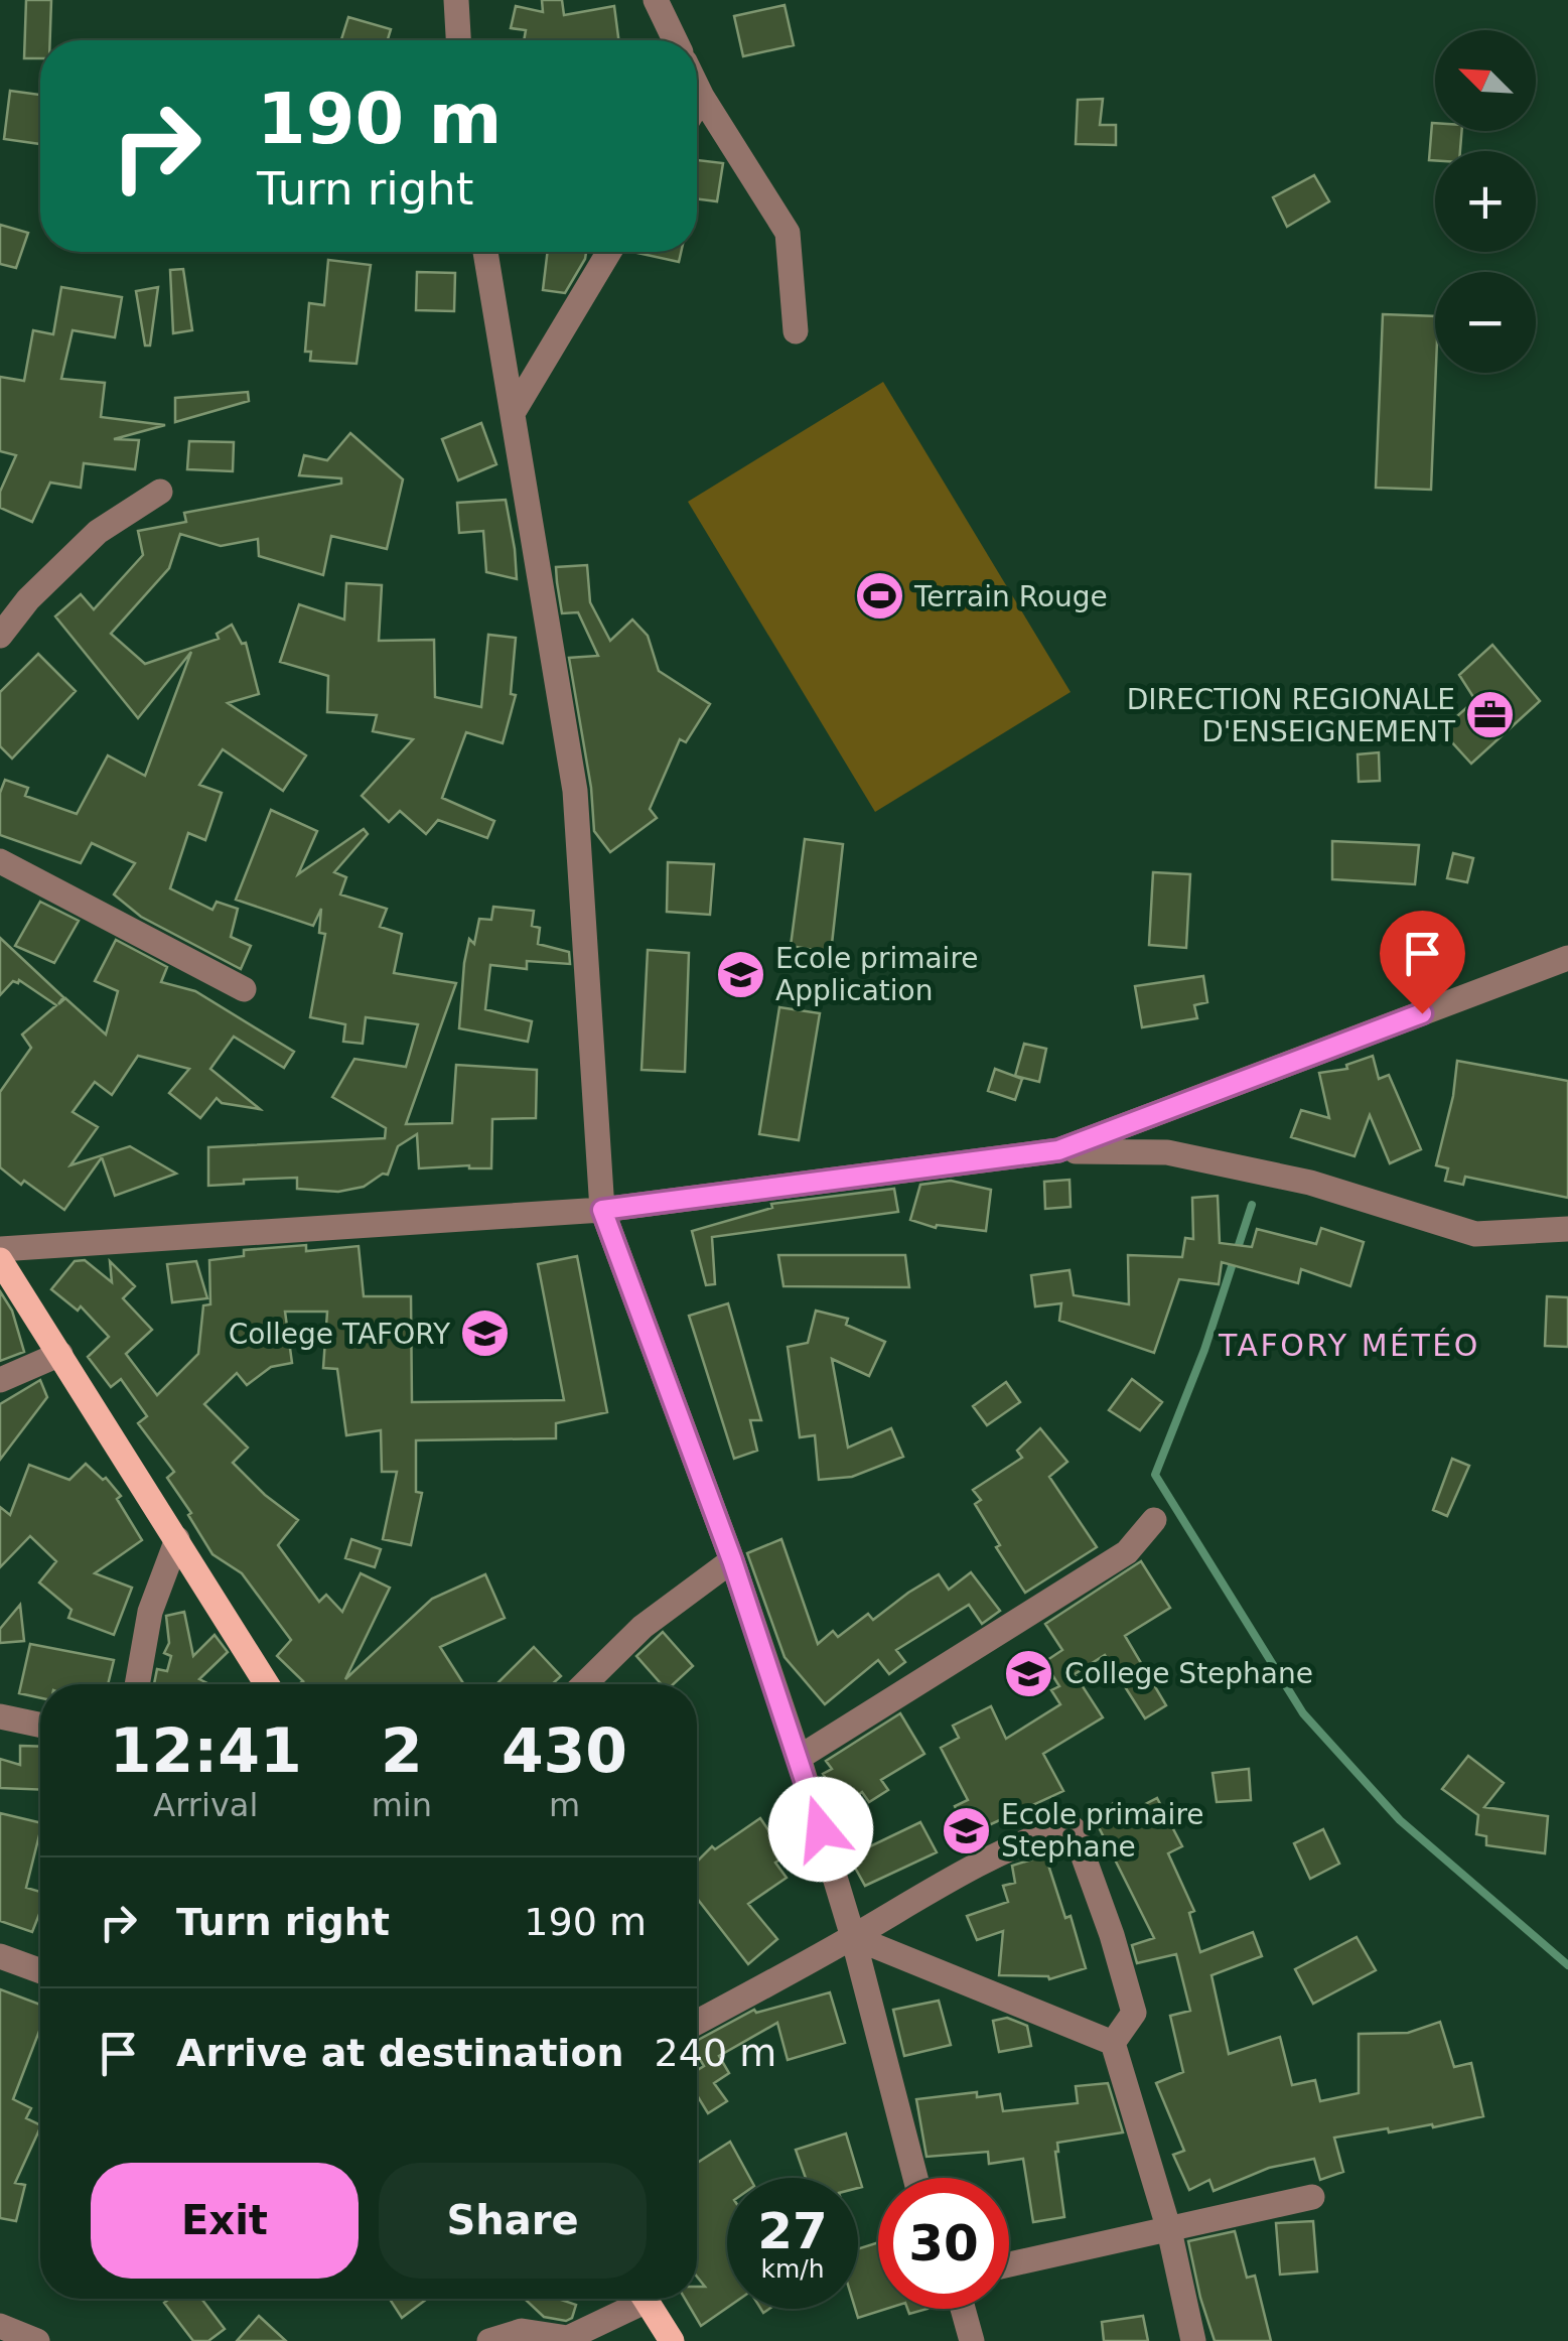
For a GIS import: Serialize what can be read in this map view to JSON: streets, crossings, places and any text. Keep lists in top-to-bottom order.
{
  "districts": ["TAFORY MÉTÉO"],
  "places": {
    "sports": ["Terrain Rouge"],
    "office": ["DIRECTION REGIONALE D'ENSEIGNEMENT"],
    "school or university": [
      "Ecole primaire Application",
      "College TAFORY",
      "College Stephane",
      "Ecole primaire Stephane"
    ]
  },
  "north": "top left",
  "page": {
    "map_buttons": ["+", "−"],
    "turn": ["190 m", "Turn right"],
    "eta": [
      "12:41",
      "Arrival",
      "2",
      "min",
      "430",
      "m"
    ],
    "list": [
      {
        "name": "Turn right",
        "value": "190 m"
      },
      {
        "name": "Arrive at destination",
        "value": "240 m"
      }
    ],
    "buttons": ["Exit", "Share"],
    "speed": "27 km/h",
    "limit": "30"
  }
}
